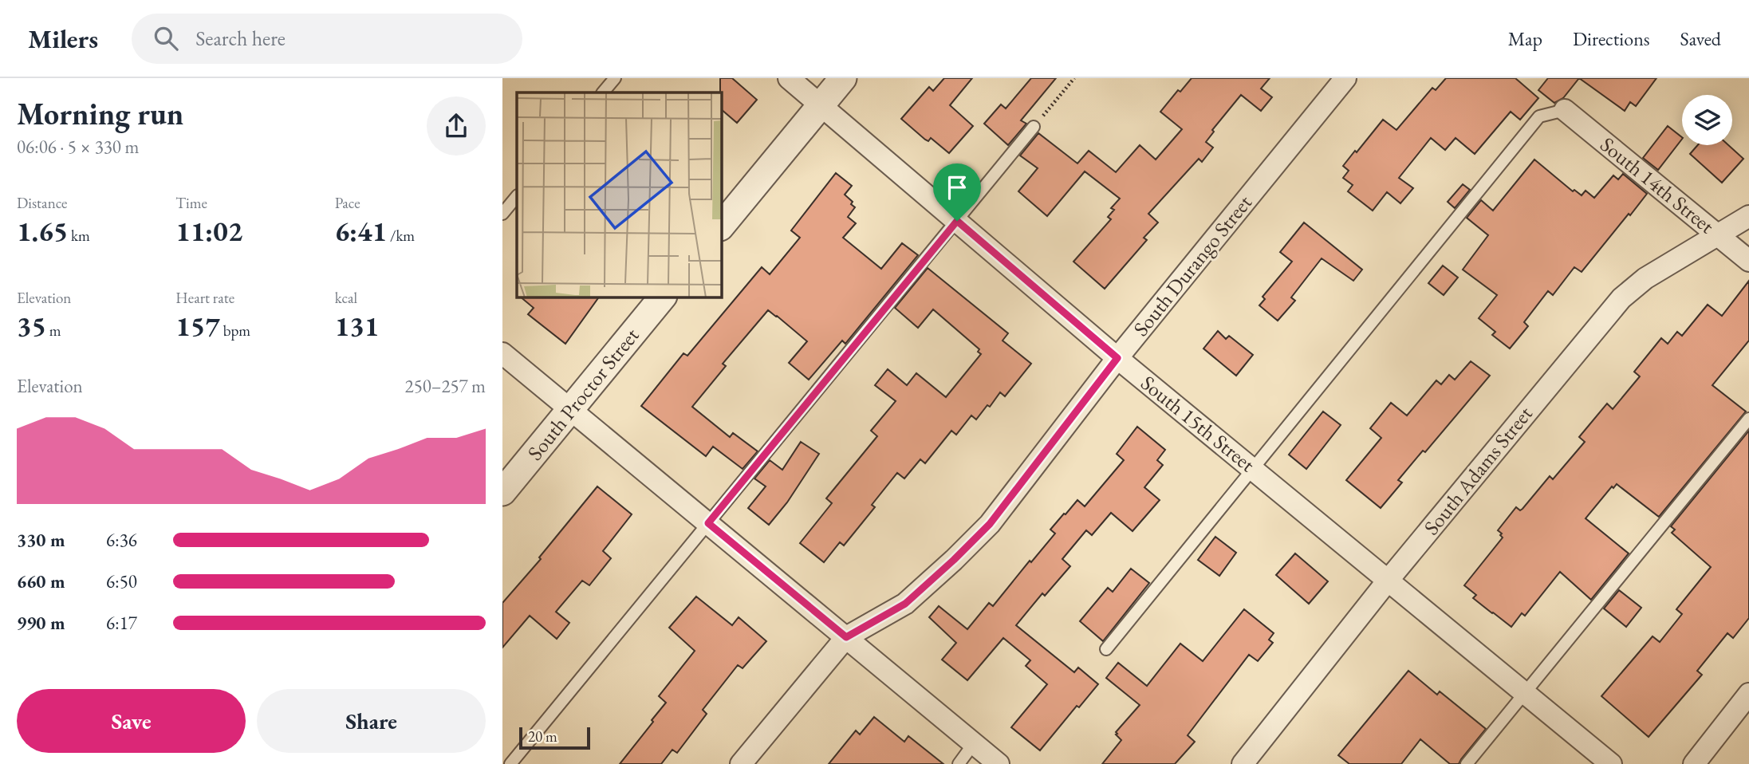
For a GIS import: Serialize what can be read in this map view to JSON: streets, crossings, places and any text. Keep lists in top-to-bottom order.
{
  "streets": {
    "street": [
      "South 14th Street",
      "South Durango Street",
      "South Proctor Street",
      "South 15th Street",
      "South Adams Street"
    ]
  },
  "crossings": [
    ["South 14th Street", "South Adams Street"],
    ["South Durango Street", "South 15th Street"],
    ["South 15th Street", "South Adams Street"]
  ],
  "scale_bar": "20 m",
  "page": {
    "header": "Milers",
    "search": "Search here",
    "nav": ["Map", "Directions", "Saved"],
    "heading": ["Morning run", "06:06 · 5 × 330 m"],
    "stats": [
      ["Distance", "1.65 km"],
      ["Time", "11:02"],
      ["Pace", "6:41 /km"],
      ["Elevation", "35 m"],
      ["Heart rate", "157 bpm"],
      ["kcal", "131"]
    ],
    "chart": ["Elevation", "250–257 m"],
    "list": [
      {
        "name": "330 m",
        "note": "6:36"
      },
      {
        "name": "660 m",
        "note": "6:50"
      },
      {
        "name": "990 m",
        "note": "6:17"
      }
    ],
    "buttons": ["Save", "Share"],
    "scale": "20 m"
  }
}
